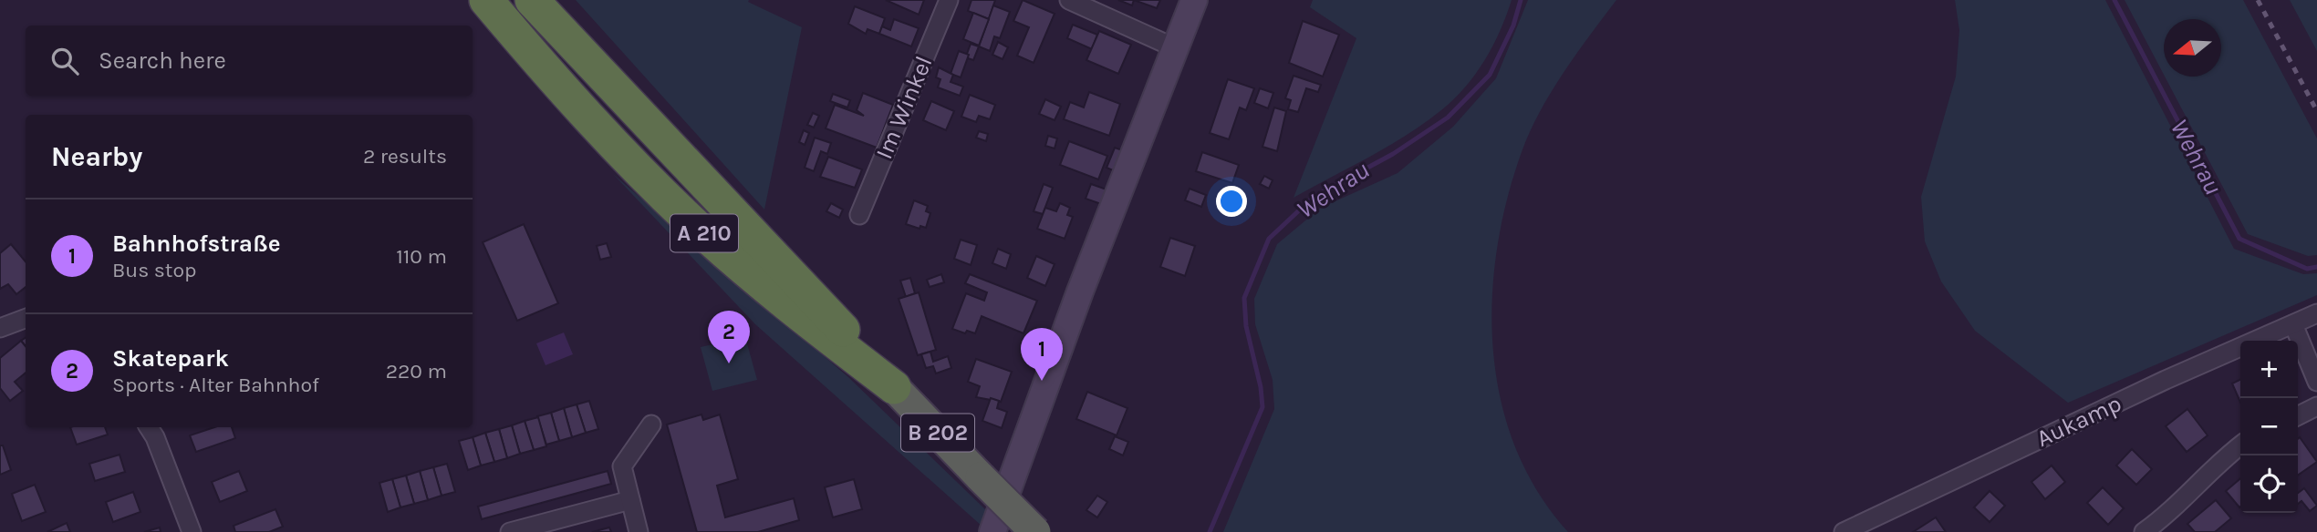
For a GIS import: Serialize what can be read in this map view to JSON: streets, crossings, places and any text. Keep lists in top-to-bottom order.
{
  "streets": {
    "highway": ["A 210", "B 202"],
    "street": ["Im Winkel", "Aukamp"]
  },
  "crossings": [
    ["A 210", "B 202"]
  ],
  "water": ["Wehrau"],
  "north": "left",
  "page": {
    "search": "Search here",
    "heading": ["Nearby", "2 results"],
    "list": [
      {
        "mark": "1",
        "name": "Bahnhofstraße",
        "note": "Bus stop",
        "value": "110 m"
      },
      {
        "mark": "2",
        "name": "Skatepark",
        "note": "Sports · Alter Bahnhof",
        "value": "220 m"
      }
    ],
    "pins": ["2", "1"],
    "map_buttons": ["+", "−"]
  }
}
